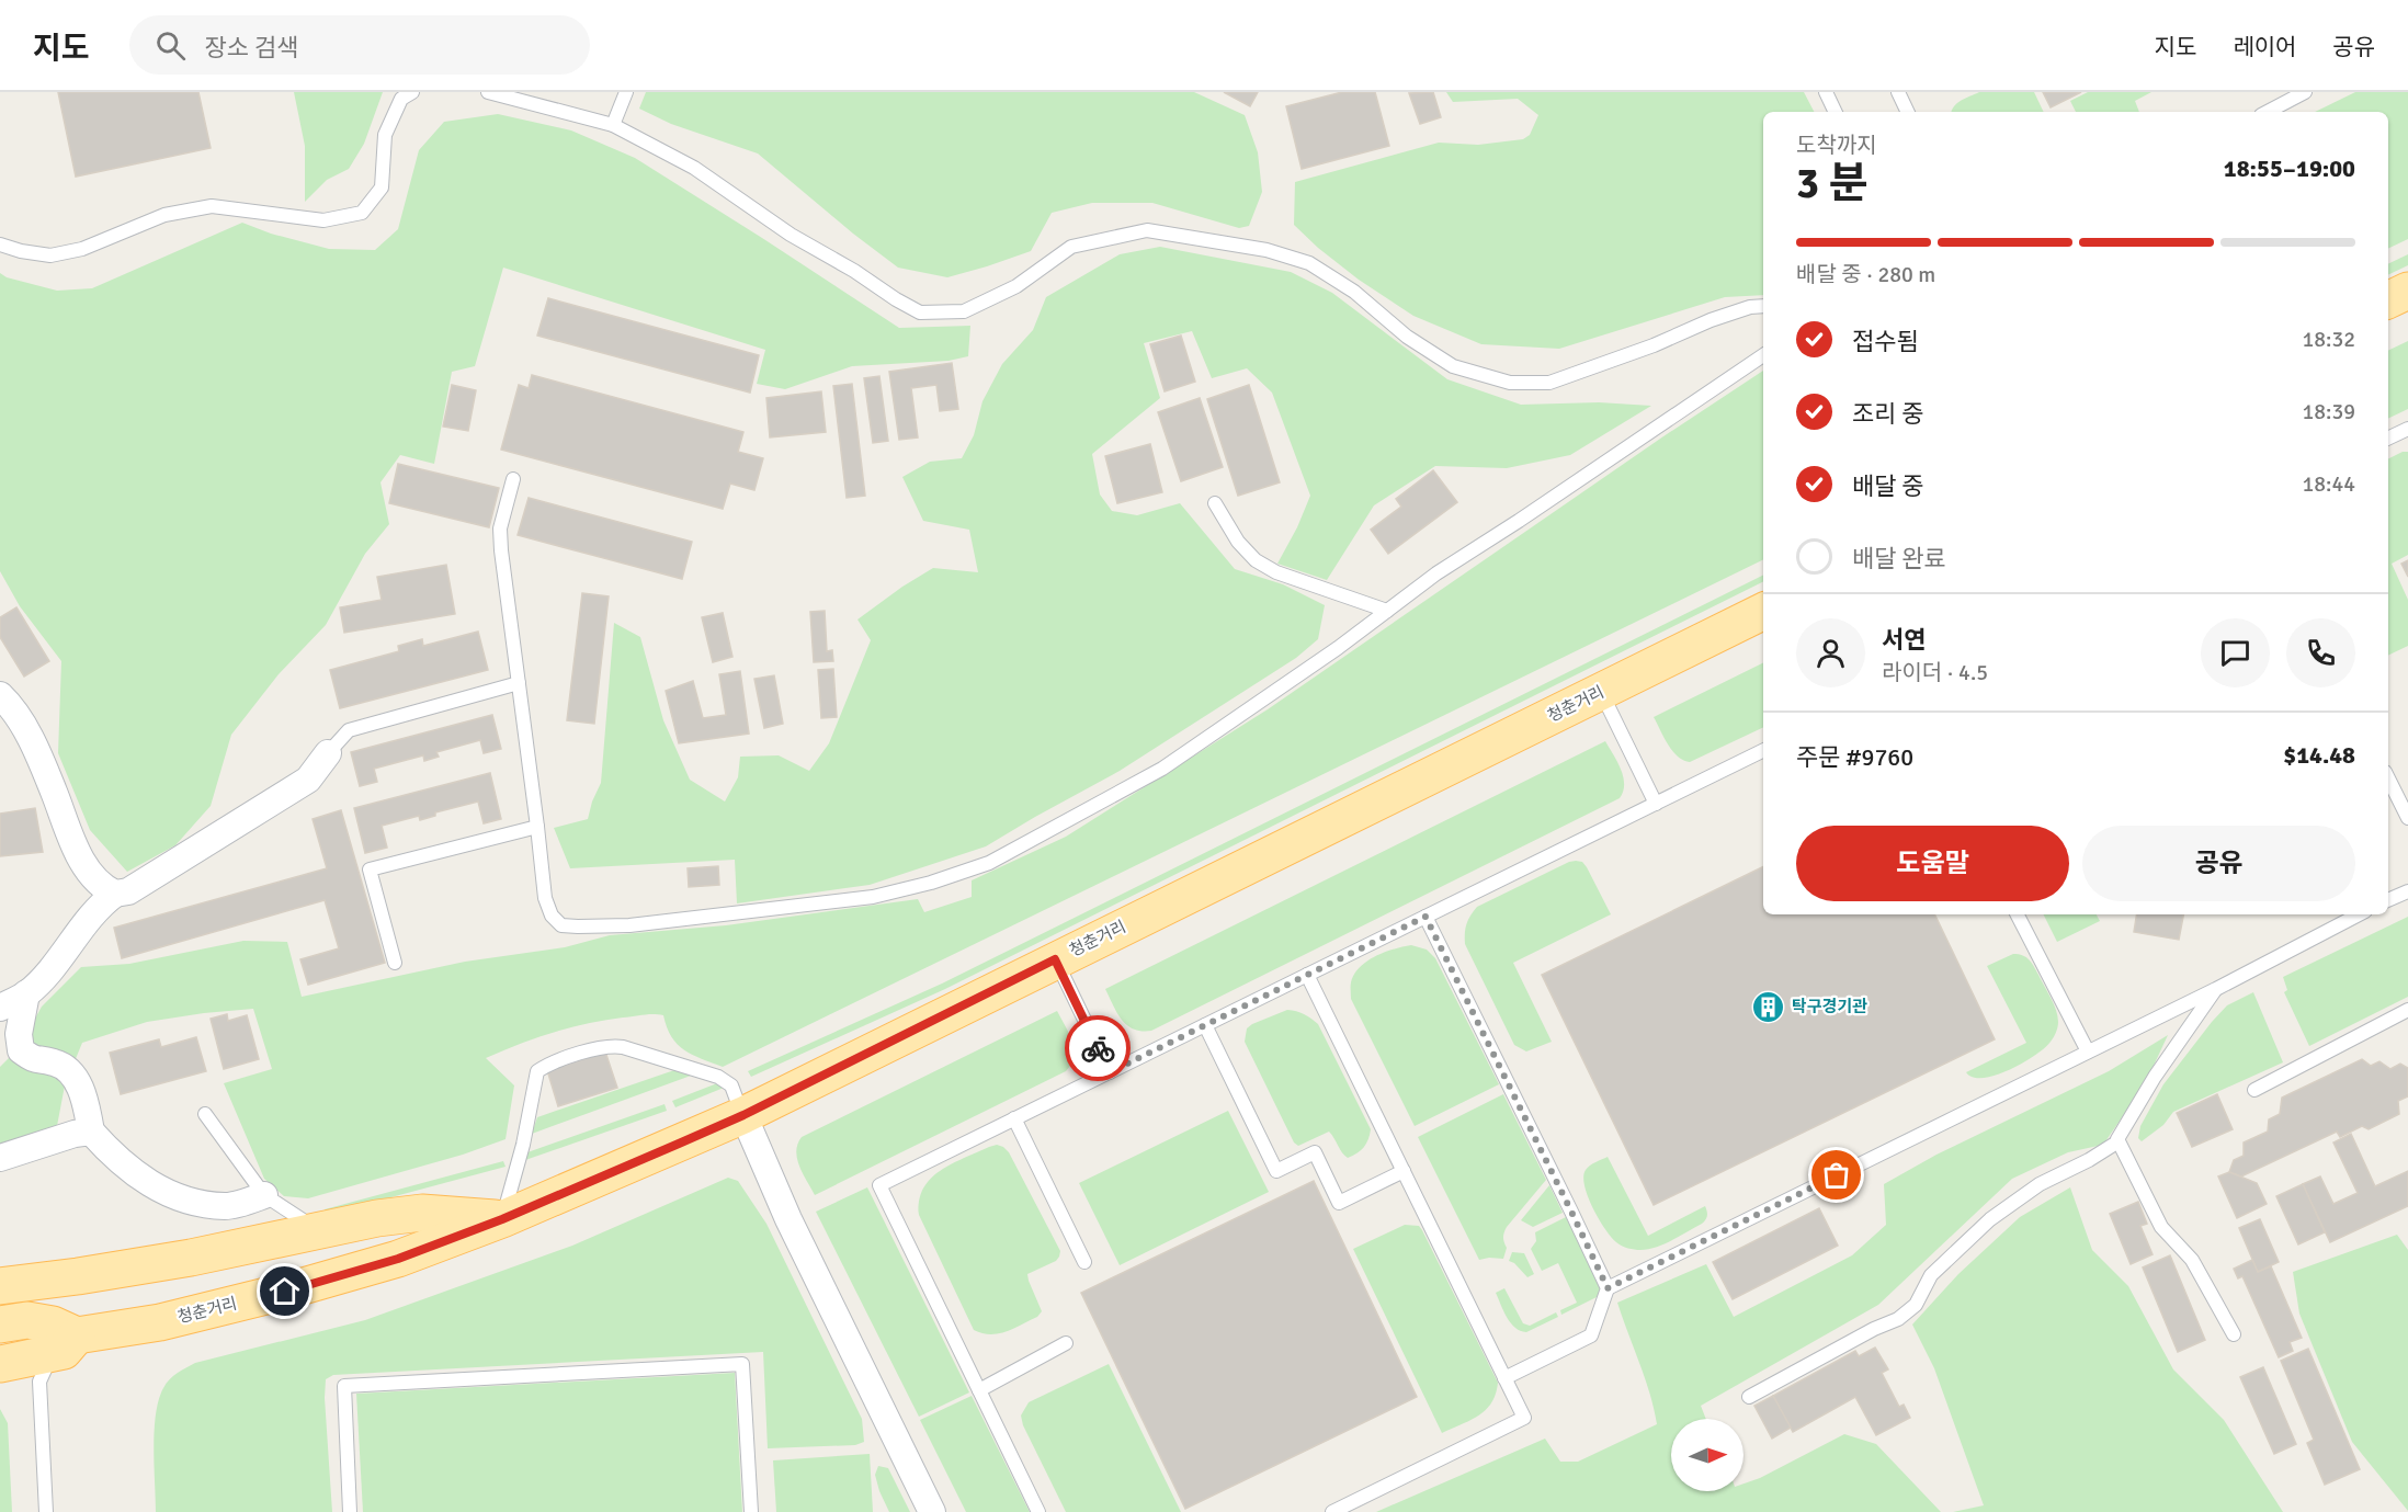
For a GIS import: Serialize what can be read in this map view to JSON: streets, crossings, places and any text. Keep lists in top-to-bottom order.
{
  "streets": {
    "main road": ["청춘거리"]
  },
  "places": {
    "building": ["탁구경기관"]
  },
  "north": "right",
  "page": {
    "header": "지도",
    "search": "장소 검색",
    "nav": ["지도", "레이어", "공유"],
    "heading": ["3 분", "도착까지", "18:55–19:00"],
    "panel": [
      "서연",
      "라이더 · 4.5",
      "주문 #9760",
      "$14.48"
    ],
    "bar": "배달 중 · 280 m",
    "list": [
      ["접수됨", "18:32"],
      ["조리 중", "18:39"],
      ["배달 중", "18:44"],
      "배달 완료"
    ],
    "buttons": ["도움말", "공유"]
  }
}
